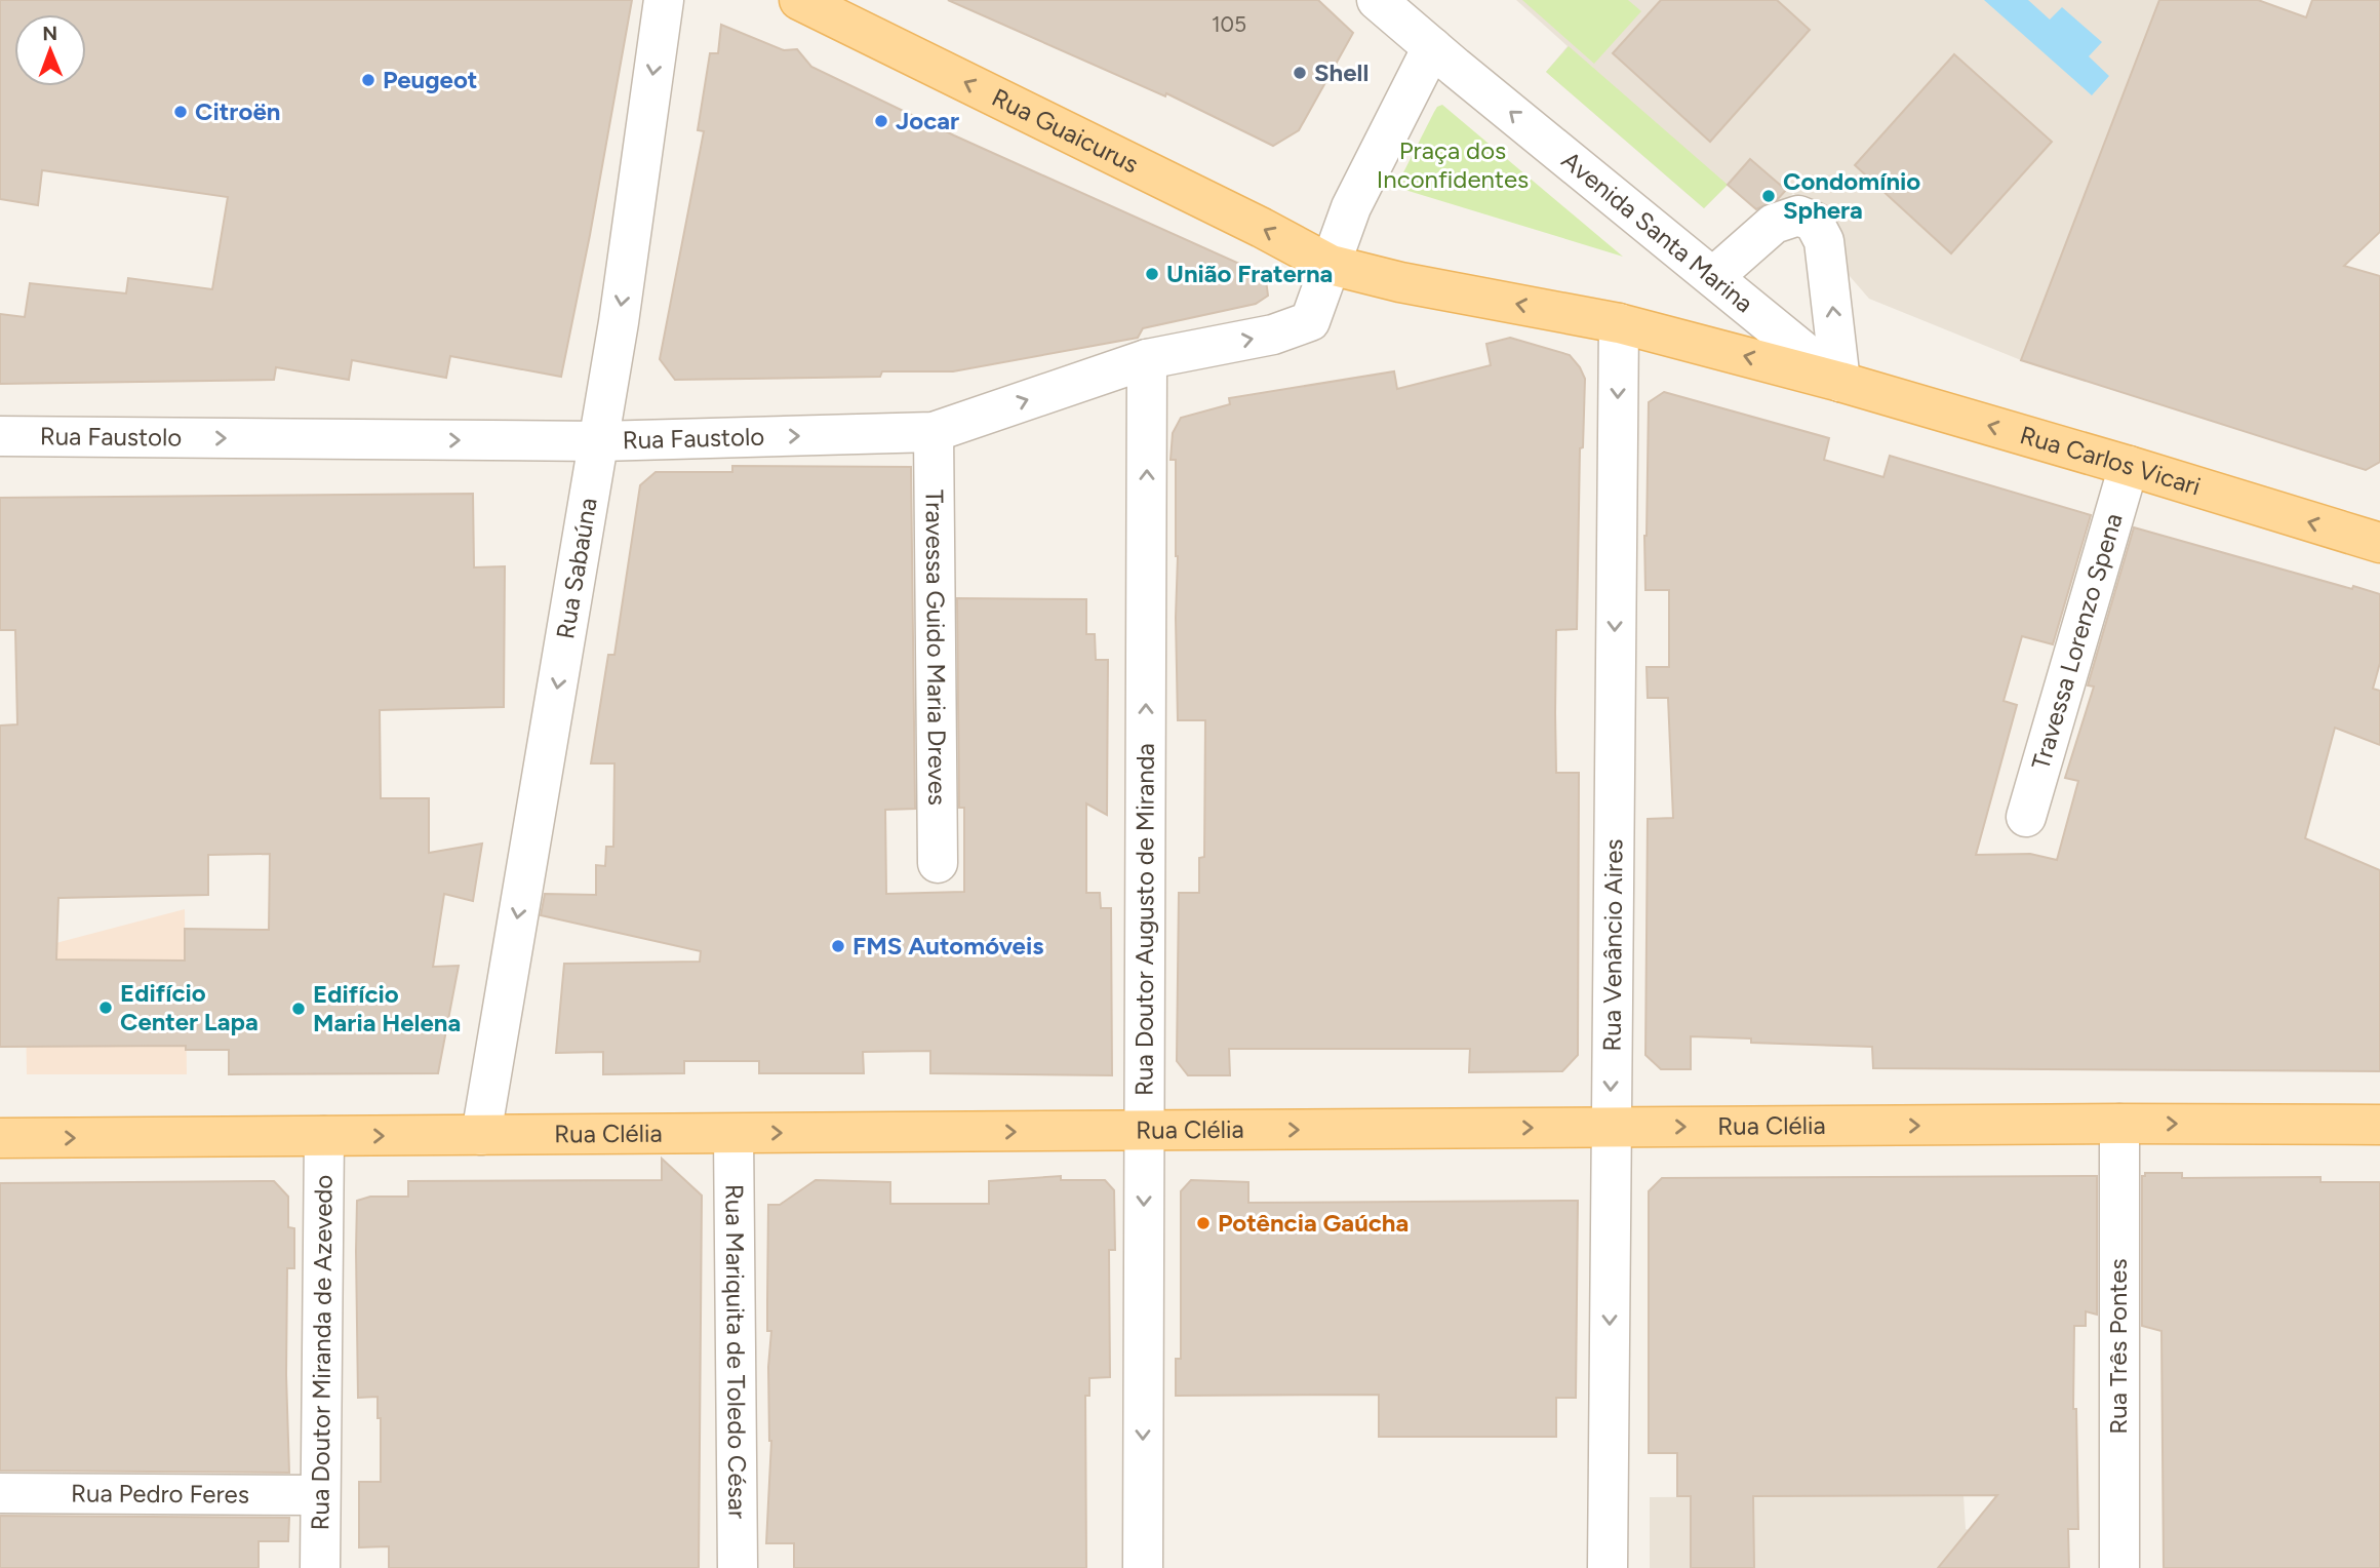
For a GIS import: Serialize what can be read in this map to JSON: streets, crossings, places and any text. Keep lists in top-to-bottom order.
{
  "streets": {
    "main road": ["Rua Guaicurus", "Rua Carlos Vicari", "Rua Clélia"],
    "street": [
      "Avenida Santa Marina",
      "Rua Faustolo",
      "Rua Sabaúna",
      "Travessa Lorenzo Spena",
      "Travessa Guido Maria Dreves",
      "Rua Doutor Augusto de Miranda",
      "Rua Venâncio Aires",
      "Rua Três Pontes",
      "Rua Mariquita de Toledo César",
      "Rua Doutor Miranda de Azevedo",
      "Rua Pedro Feres"
    ]
  },
  "crossings": [
    ["Rua Guaicurus", "Rua Faustolo"],
    ["Avenida Santa Marina", "Rua Carlos Vicari"],
    ["Rua Faustolo", "Rua Sabaúna"],
    ["Rua Faustolo", "Travessa Guido Maria Dreves"],
    ["Rua Faustolo", "Rua Doutor Augusto de Miranda"],
    ["Rua Carlos Vicari", "Travessa Lorenzo Spena"],
    ["Rua Sabaúna", "Rua Clélia"],
    ["Rua Doutor Augusto de Miranda", "Rua Clélia"],
    ["Rua Venâncio Aires", "Rua Clélia"],
    ["Rua Clélia", "Rua Três Pontes"],
    ["Rua Clélia", "Rua Mariquita de Toledo César"],
    ["Rua Clélia", "Rua Doutor Miranda de Azevedo"],
    ["Rua Doutor Miranda de Azevedo", "Rua Pedro Feres"]
  ],
  "one_way": [
    "Rua Guaicurus",
    "Avenida Santa Marina",
    "Rua Faustolo",
    "Rua Carlos Vicari",
    "Rua Sabaúna",
    "Rua Venâncio Aires",
    "Rua Clélia"
  ],
  "parks": ["Praça dos Inconfidentes"],
  "places": [
    "Shell",
    "Peugeot",
    "Citroën",
    "Jocar",
    "Condomínio Sphera",
    "União Fraterna",
    "FMS Automóveis",
    "Edifício Center Lapa",
    "Edifício Maria Helena",
    "Potência Gaúcha"
  ],
  "house_numbers": ["105"],
  "north": "top"
}
